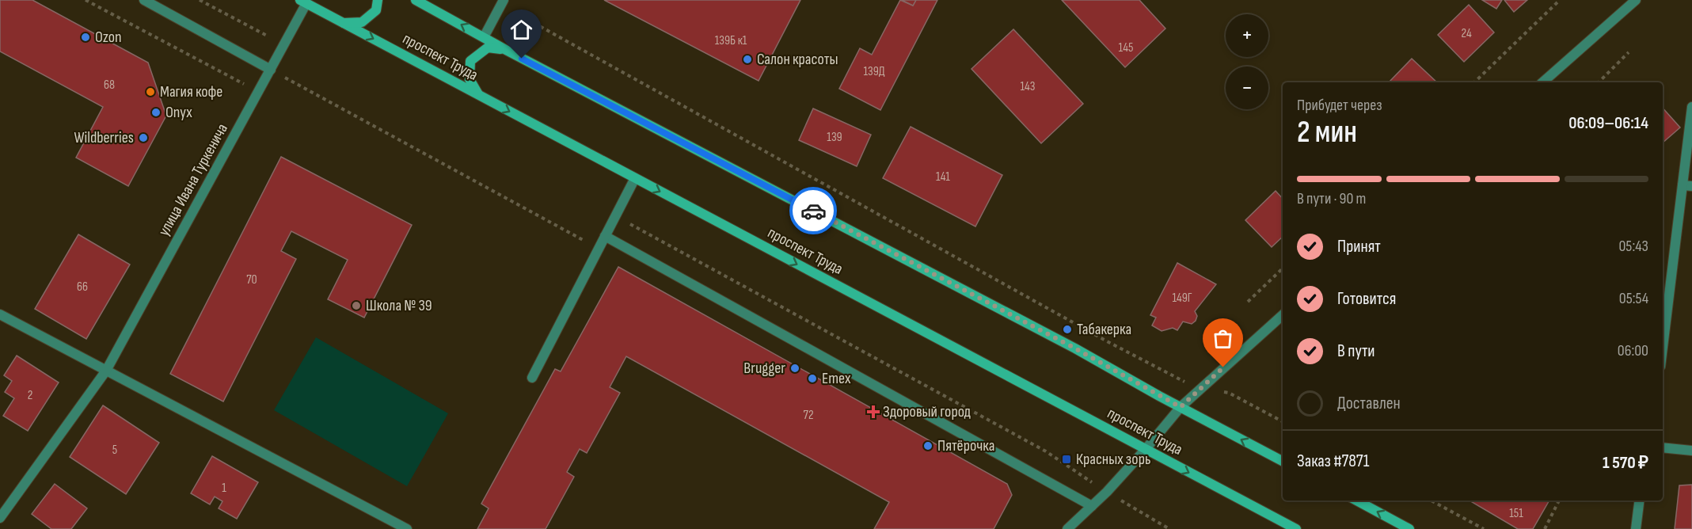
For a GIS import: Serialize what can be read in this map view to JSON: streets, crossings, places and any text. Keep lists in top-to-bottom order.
{
  "streets": {
    "main road": ["проспект Труда"],
    "street": ["улица Ивана Туркенича"]
  },
  "crossings": [
    ["проспект Труда", "улица Ивана Туркенича"]
  ],
  "places": {
    "other": [
      "Ozon",
      "Салон красоты",
      "Магия кофе",
      "Onyx",
      "Wildberries",
      "Школа № 39",
      "Табакерка",
      "Brugger",
      "Emex",
      "Пятёрочка"
    ],
    "health": ["Здоровый город"],
    "transit": ["Красных зорь"]
  },
  "house_numbers": [
    "24",
    "139Б к1",
    "145",
    "139Д",
    "68",
    "143",
    "139",
    "141",
    "70",
    "66",
    "149Г",
    "2",
    "72",
    "5",
    "1",
    "151"
  ],
  "page": {
    "map_buttons": ["+", "−"],
    "heading": ["2 мин", "Прибудет через", "06:09–06:14"],
    "panel": ["Заказ #7871", "1 570 ₽"],
    "bar": "В пути · 90 m",
    "list": [
      ["Принят", "05:43"],
      ["Готовится", "05:54"],
      ["В пути", "06:00"],
      "Доставлен"
    ]
  }
}
